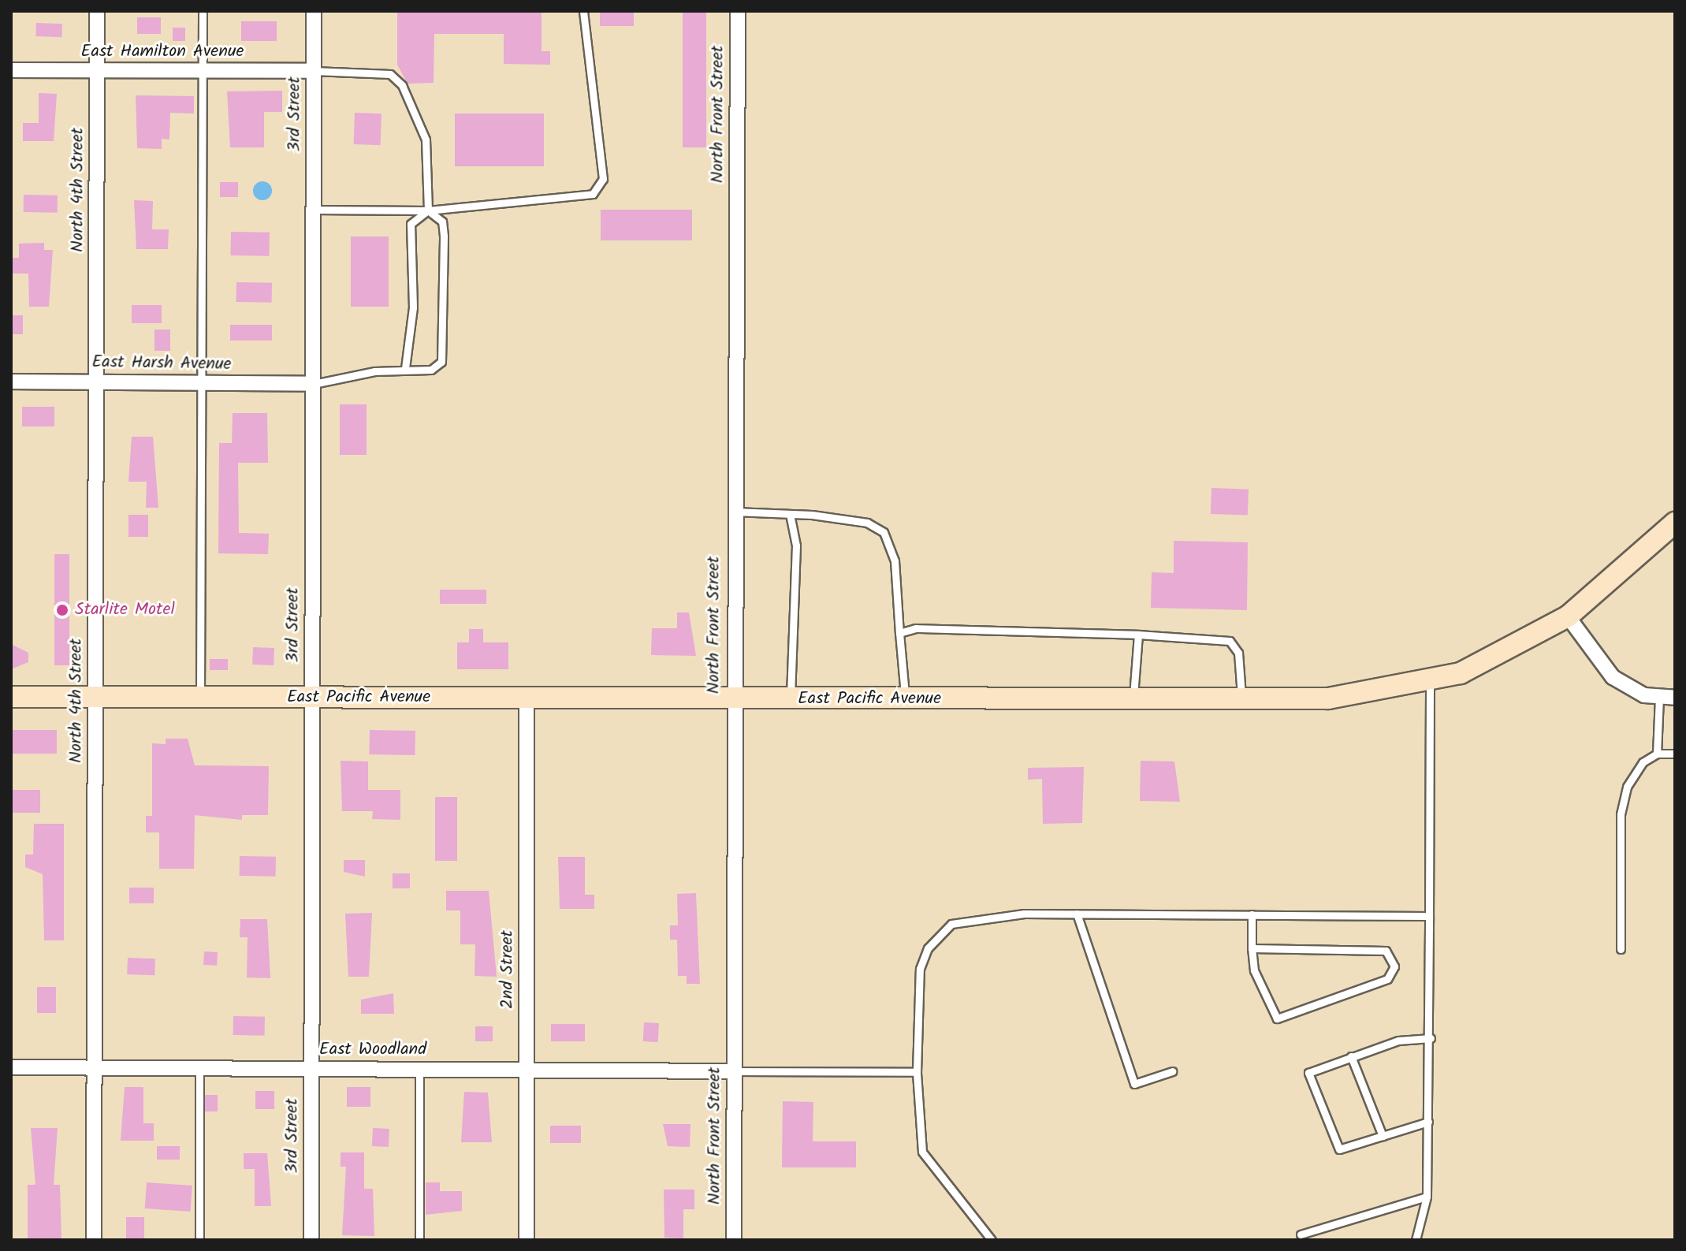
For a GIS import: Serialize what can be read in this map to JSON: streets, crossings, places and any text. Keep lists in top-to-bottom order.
{
  "streets": {
    "main road": ["East Pacific Avenue"],
    "street": [
      "East Hamilton Avenue",
      "3rd Street",
      "North Front Street",
      "North 4th Street",
      "East Harsh Avenue",
      "2nd Street",
      "East Woodland"
    ]
  },
  "crossings": [
    ["East Hamilton Avenue", "3rd Street"],
    ["East Hamilton Avenue", "North 4th Street"],
    ["3rd Street", "East Harsh Avenue"],
    ["3rd Street", "East Pacific Avenue"],
    ["3rd Street", "East Woodland"],
    ["North Front Street", "East Pacific Avenue"],
    ["North Front Street", "East Woodland"],
    ["North 4th Street", "East Harsh Avenue"],
    ["North 4th Street", "East Pacific Avenue"],
    ["North 4th Street", "East Woodland"],
    ["East Pacific Avenue", "2nd Street"],
    ["2nd Street", "East Woodland"]
  ],
  "places": ["Starlite Motel"]
}
